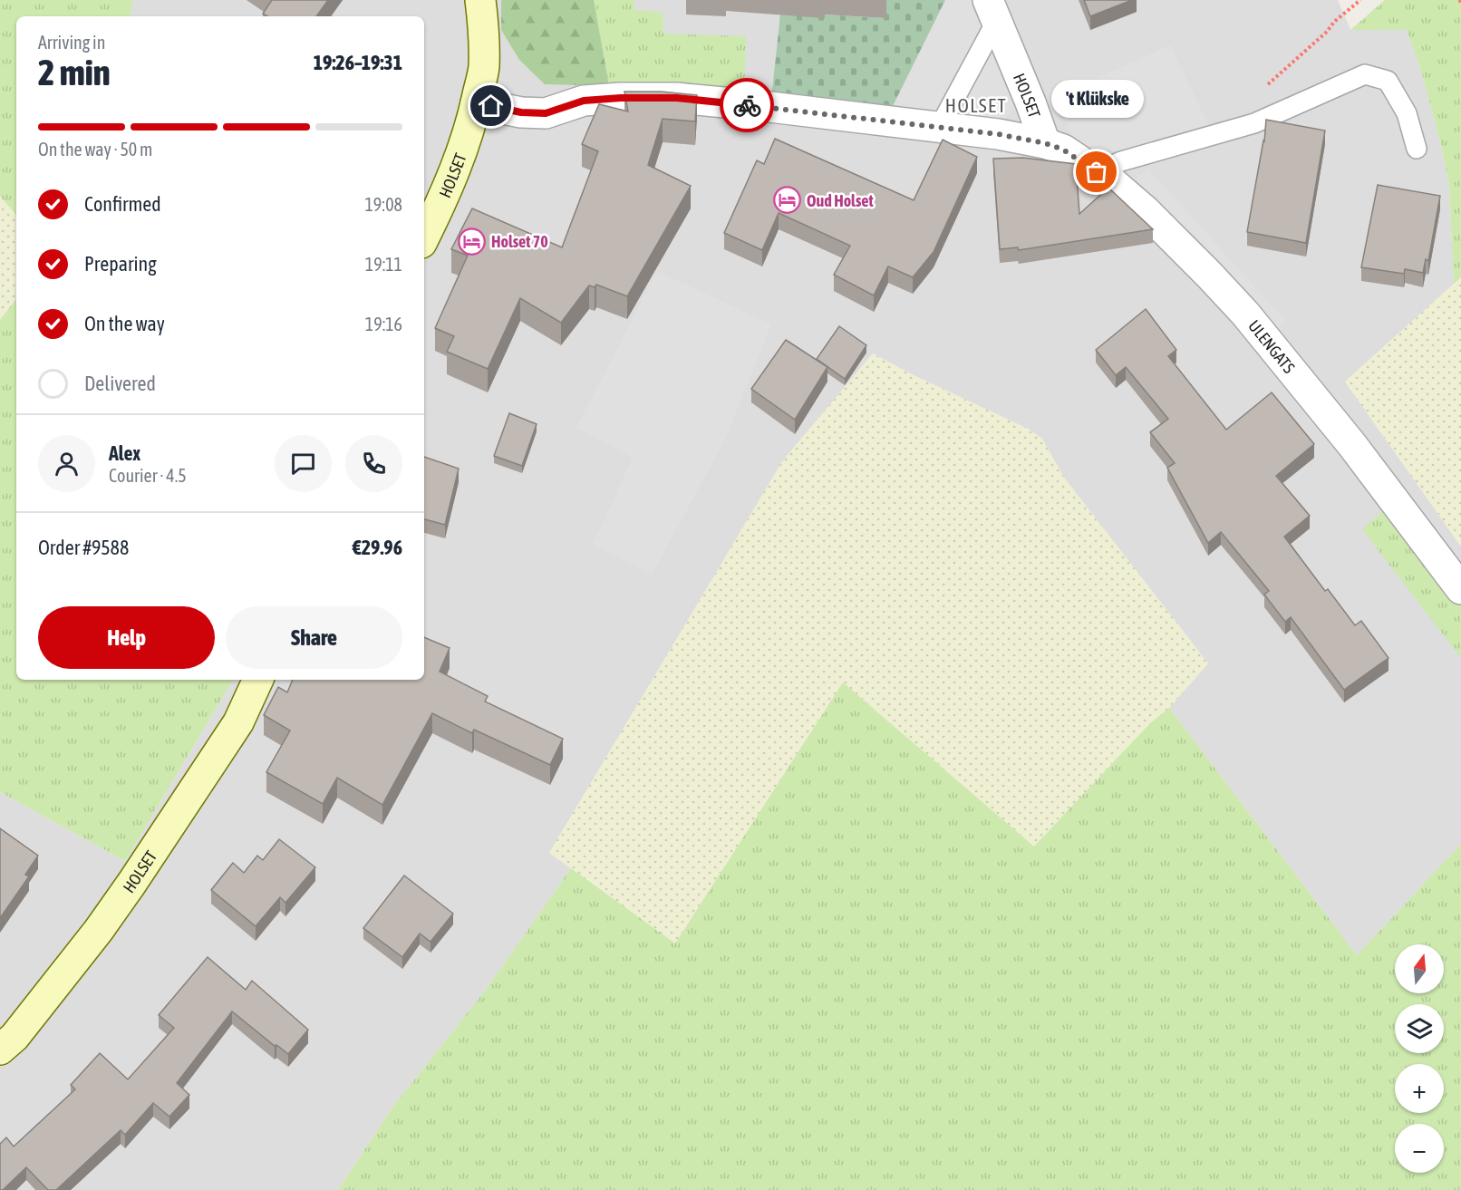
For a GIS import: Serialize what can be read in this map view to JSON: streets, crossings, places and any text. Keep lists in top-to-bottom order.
{
  "streets": {
    "street": ["HOLSET", "ULENGATS"]
  },
  "crossings": [
    ["HOLSET", "ULENGATS"]
  ],
  "districts": ["HOLSET"],
  "places": {
    "other": ["'t Klükske"],
    "hotel": ["Oud Holset", "Holset 70"]
  },
  "north": "top",
  "page": {
    "heading": ["2 min", "Arriving in", "19:26–19:31"],
    "panel": [
      "Alex",
      "Courier · 4.5",
      "Order #9588",
      "€29.96"
    ],
    "bubble": "'t Klükske",
    "bar": "On the way · 50 m",
    "list": [
      ["Confirmed", "19:08"],
      ["Preparing", "19:11"],
      ["On the way", "19:16"],
      "Delivered"
    ],
    "buttons": ["Help", "Share"],
    "map_buttons": ["+", "−"]
  }
}
